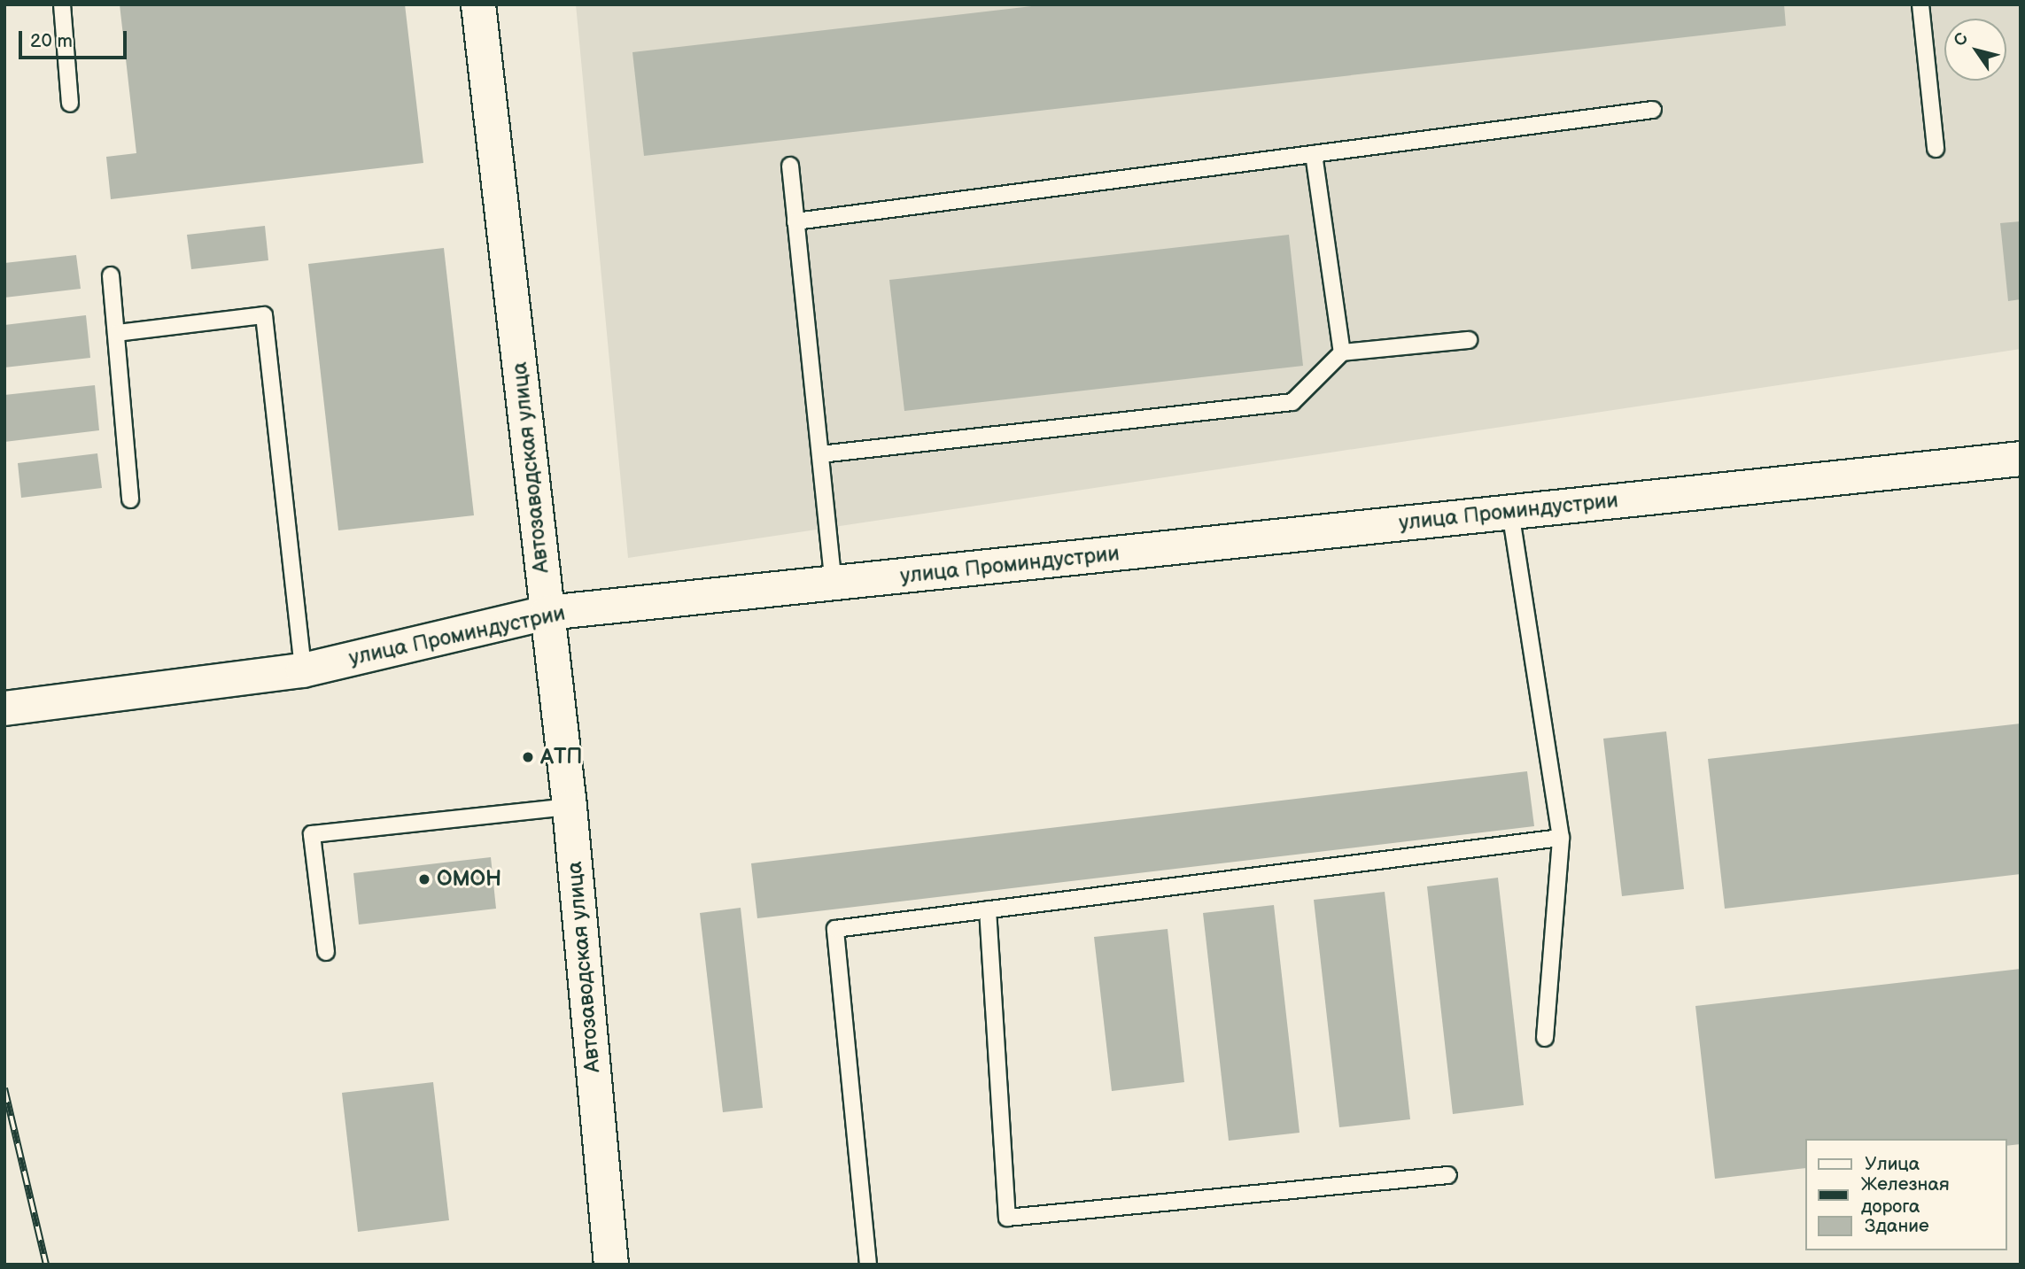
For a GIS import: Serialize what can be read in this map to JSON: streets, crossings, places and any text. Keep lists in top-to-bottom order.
{
  "streets": {
    "main road": ["Автозаводская улица", "улица Проминдустрии"]
  },
  "crossings": [
    ["Автозаводская улица", "улица Проминдустрии"]
  ],
  "places": ["АТП", "ОМОН"],
  "legend": ["Улица", "Железная дорога", "Здание"],
  "scale_bar": "20 m",
  "north": "top left"
}
